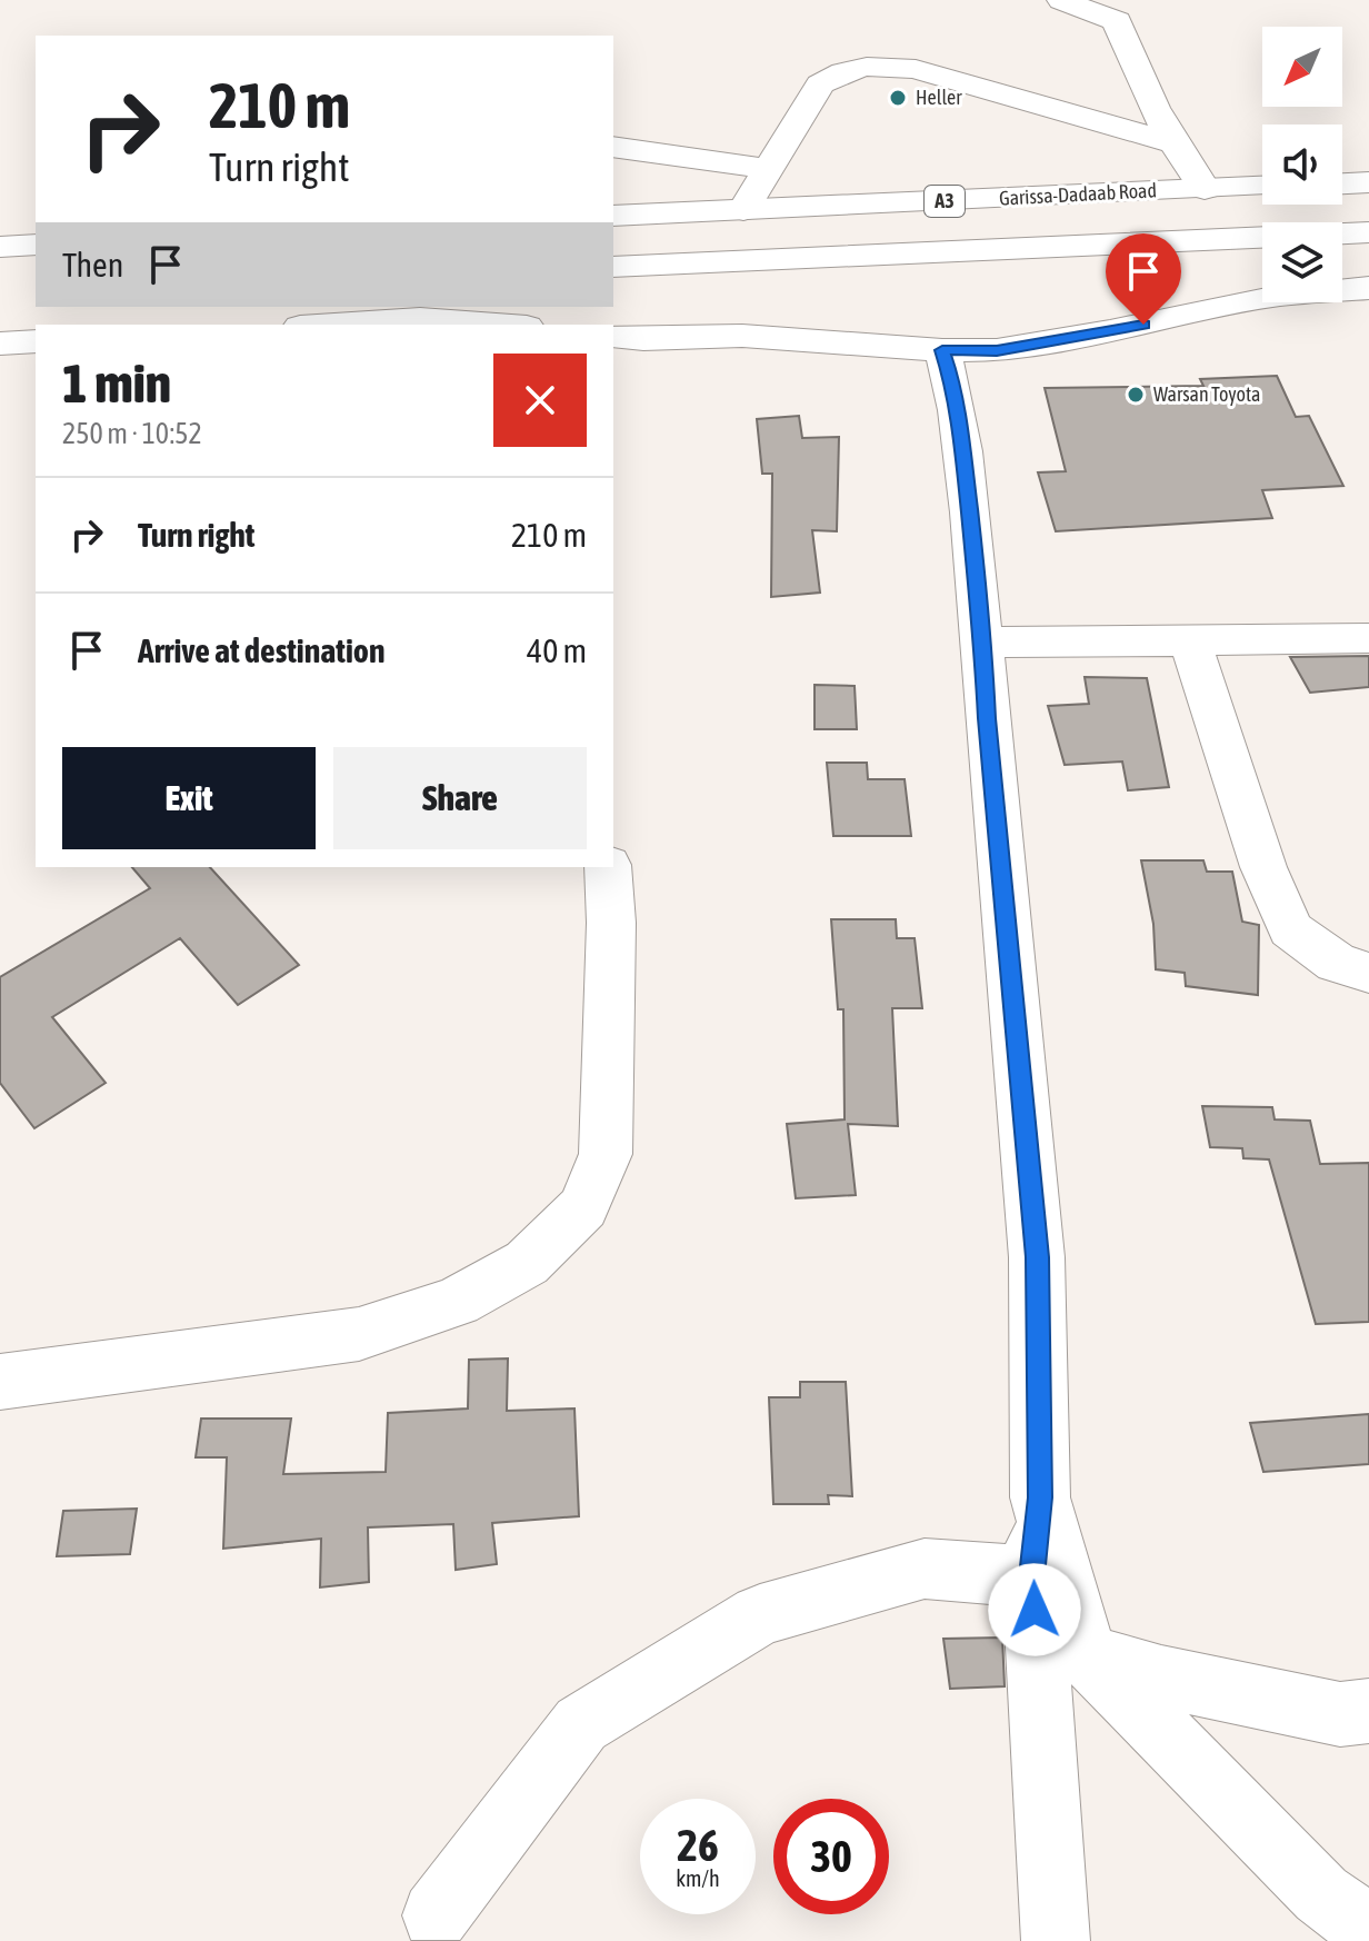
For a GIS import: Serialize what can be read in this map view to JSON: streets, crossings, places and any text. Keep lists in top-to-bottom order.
{
  "streets": {
    "main road": ["Garissa-Dadaab Road", "A3"]
  },
  "places": ["Heller", "Warsan Toyota"],
  "north": "bottom left",
  "page": {
    "turn": ["210 m", "Turn right"],
    "then": "Then",
    "heading": ["1 min", "250 m · 10:52"],
    "list": [
      {
        "name": "Turn right",
        "value": "210 m"
      },
      {
        "name": "Arrive at destination",
        "value": "40 m"
      }
    ],
    "buttons": ["Exit", "Share"],
    "speed": "26 km/h",
    "limit": "30"
  }
}
